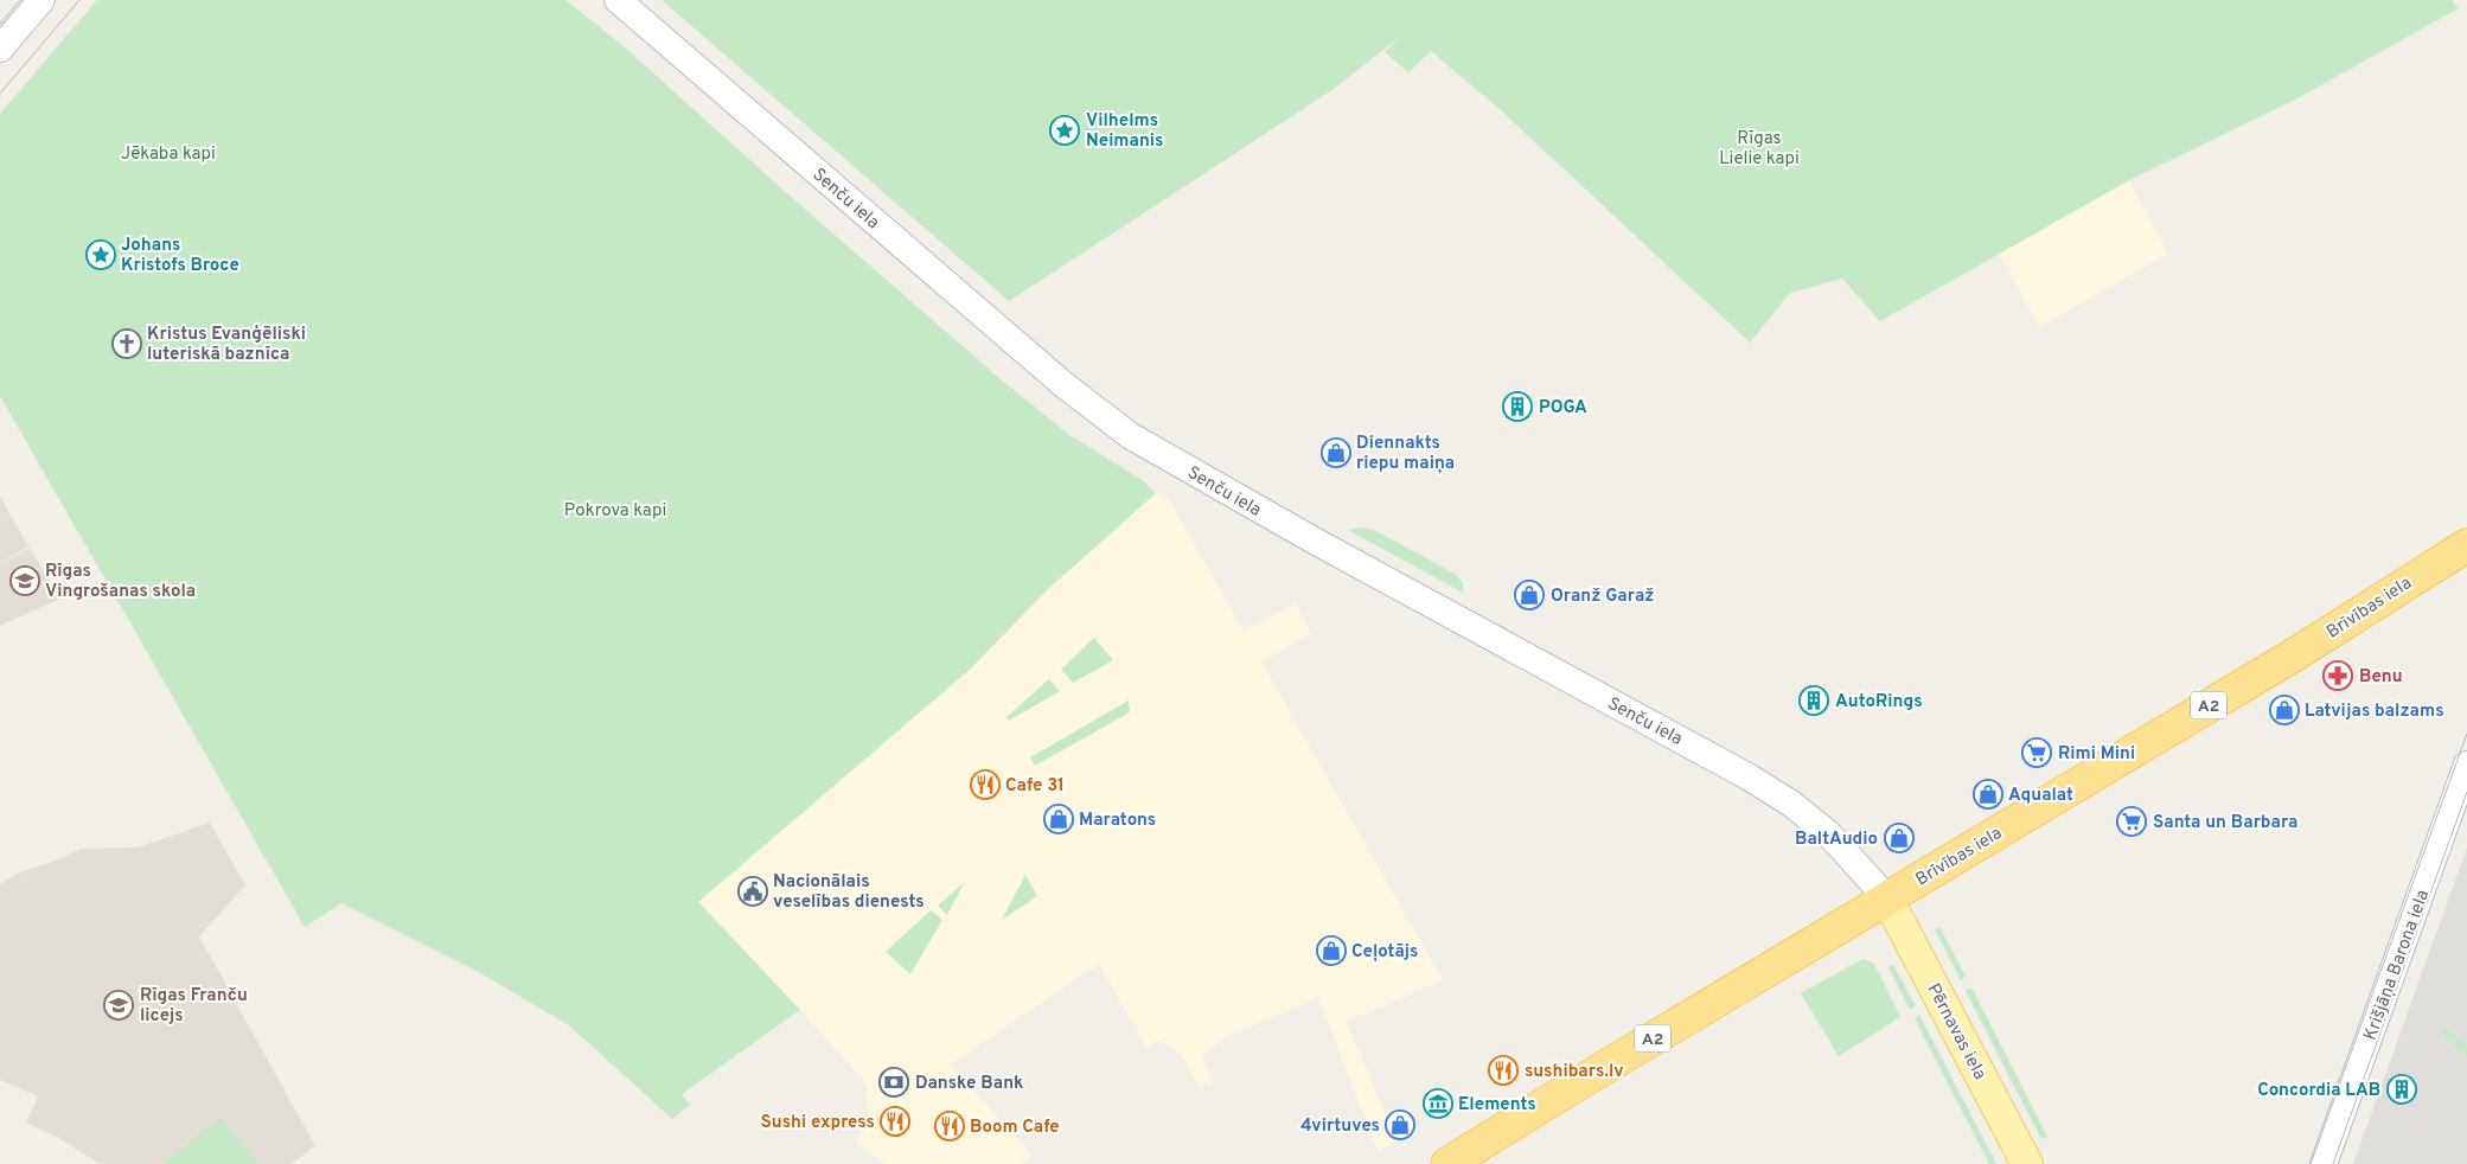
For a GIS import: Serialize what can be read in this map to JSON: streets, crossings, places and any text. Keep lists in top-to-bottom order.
{
  "streets": {
    "highway": ["Brīvības iela", "A2"],
    "main road": ["Senču iela", "Krišjāņa Barona iela", "Pērnavas iela"]
  },
  "crossings": [
    ["Senču iela", "Brīvības iela"],
    ["Senču iela", "Pērnavas iela"],
    ["Brīvības iela", "Pērnavas iela"]
  ],
  "parks": ["Rīgas Lielie kapi", "Jēkaba kapi", "Pokrova kapi"],
  "places": {
    "place": ["Vilhelms Neimanis", "Johans Kristofs Broce"],
    "church": ["Kristus Evanģēliski luteriskā baznīca"],
    "building": ["POGA", "AutoRings", "Concordia LAB"],
    "shop": [
      "Diennakts riepu maiņa",
      "Oranž Garaž",
      "Latvijas balzams",
      "Aqualat",
      "Maratons",
      "BaltAudio",
      "Ceļotājs",
      "4virtuves"
    ],
    "school or university": ["Rīgas Vingrošanas skola", "Rīgas Franču licejs"],
    "pharmacy": ["Benu"],
    "supermarket": ["Rimi Mini", "Santa un Barbara"],
    "restaurant": [
      "Cafe 31",
      "sushibars.lv",
      "Sushi express",
      "Boom Cafe"
    ],
    "public building": ["Nacionālais veselības dienests"],
    "bank": ["Danske Bank"],
    "museum": ["Elements"]
  }
}
